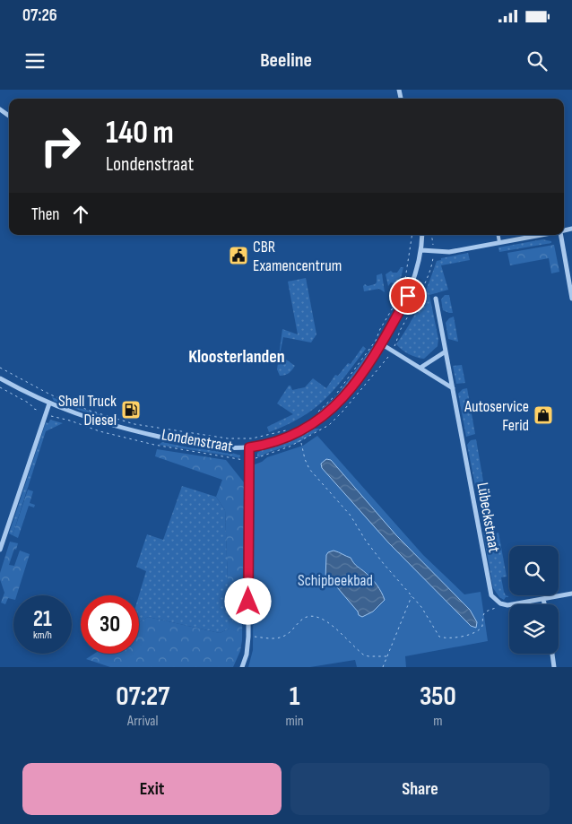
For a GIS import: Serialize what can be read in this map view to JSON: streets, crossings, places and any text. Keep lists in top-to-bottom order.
{
  "streets": {
    "street": ["Londenstraat", "Lübeckstraat"]
  },
  "districts": ["Kloosterlanden"],
  "parks": ["Schipbeekbad"],
  "places": {
    "public building": ["CBR Examencentrum"],
    "fuel station": ["Shell Truck Diesel"],
    "shop": ["Autoservice Ferid"]
  },
  "page": {
    "status": "07:26",
    "header": "Beeline",
    "turn": ["140 m", "Londenstraat"],
    "then": "Then",
    "speed": "21 km/h",
    "limit": "30",
    "eta": [
      "07:27",
      "Arrival",
      "1",
      "min",
      "350",
      "m"
    ],
    "buttons": ["Exit", "Share"]
  }
}
